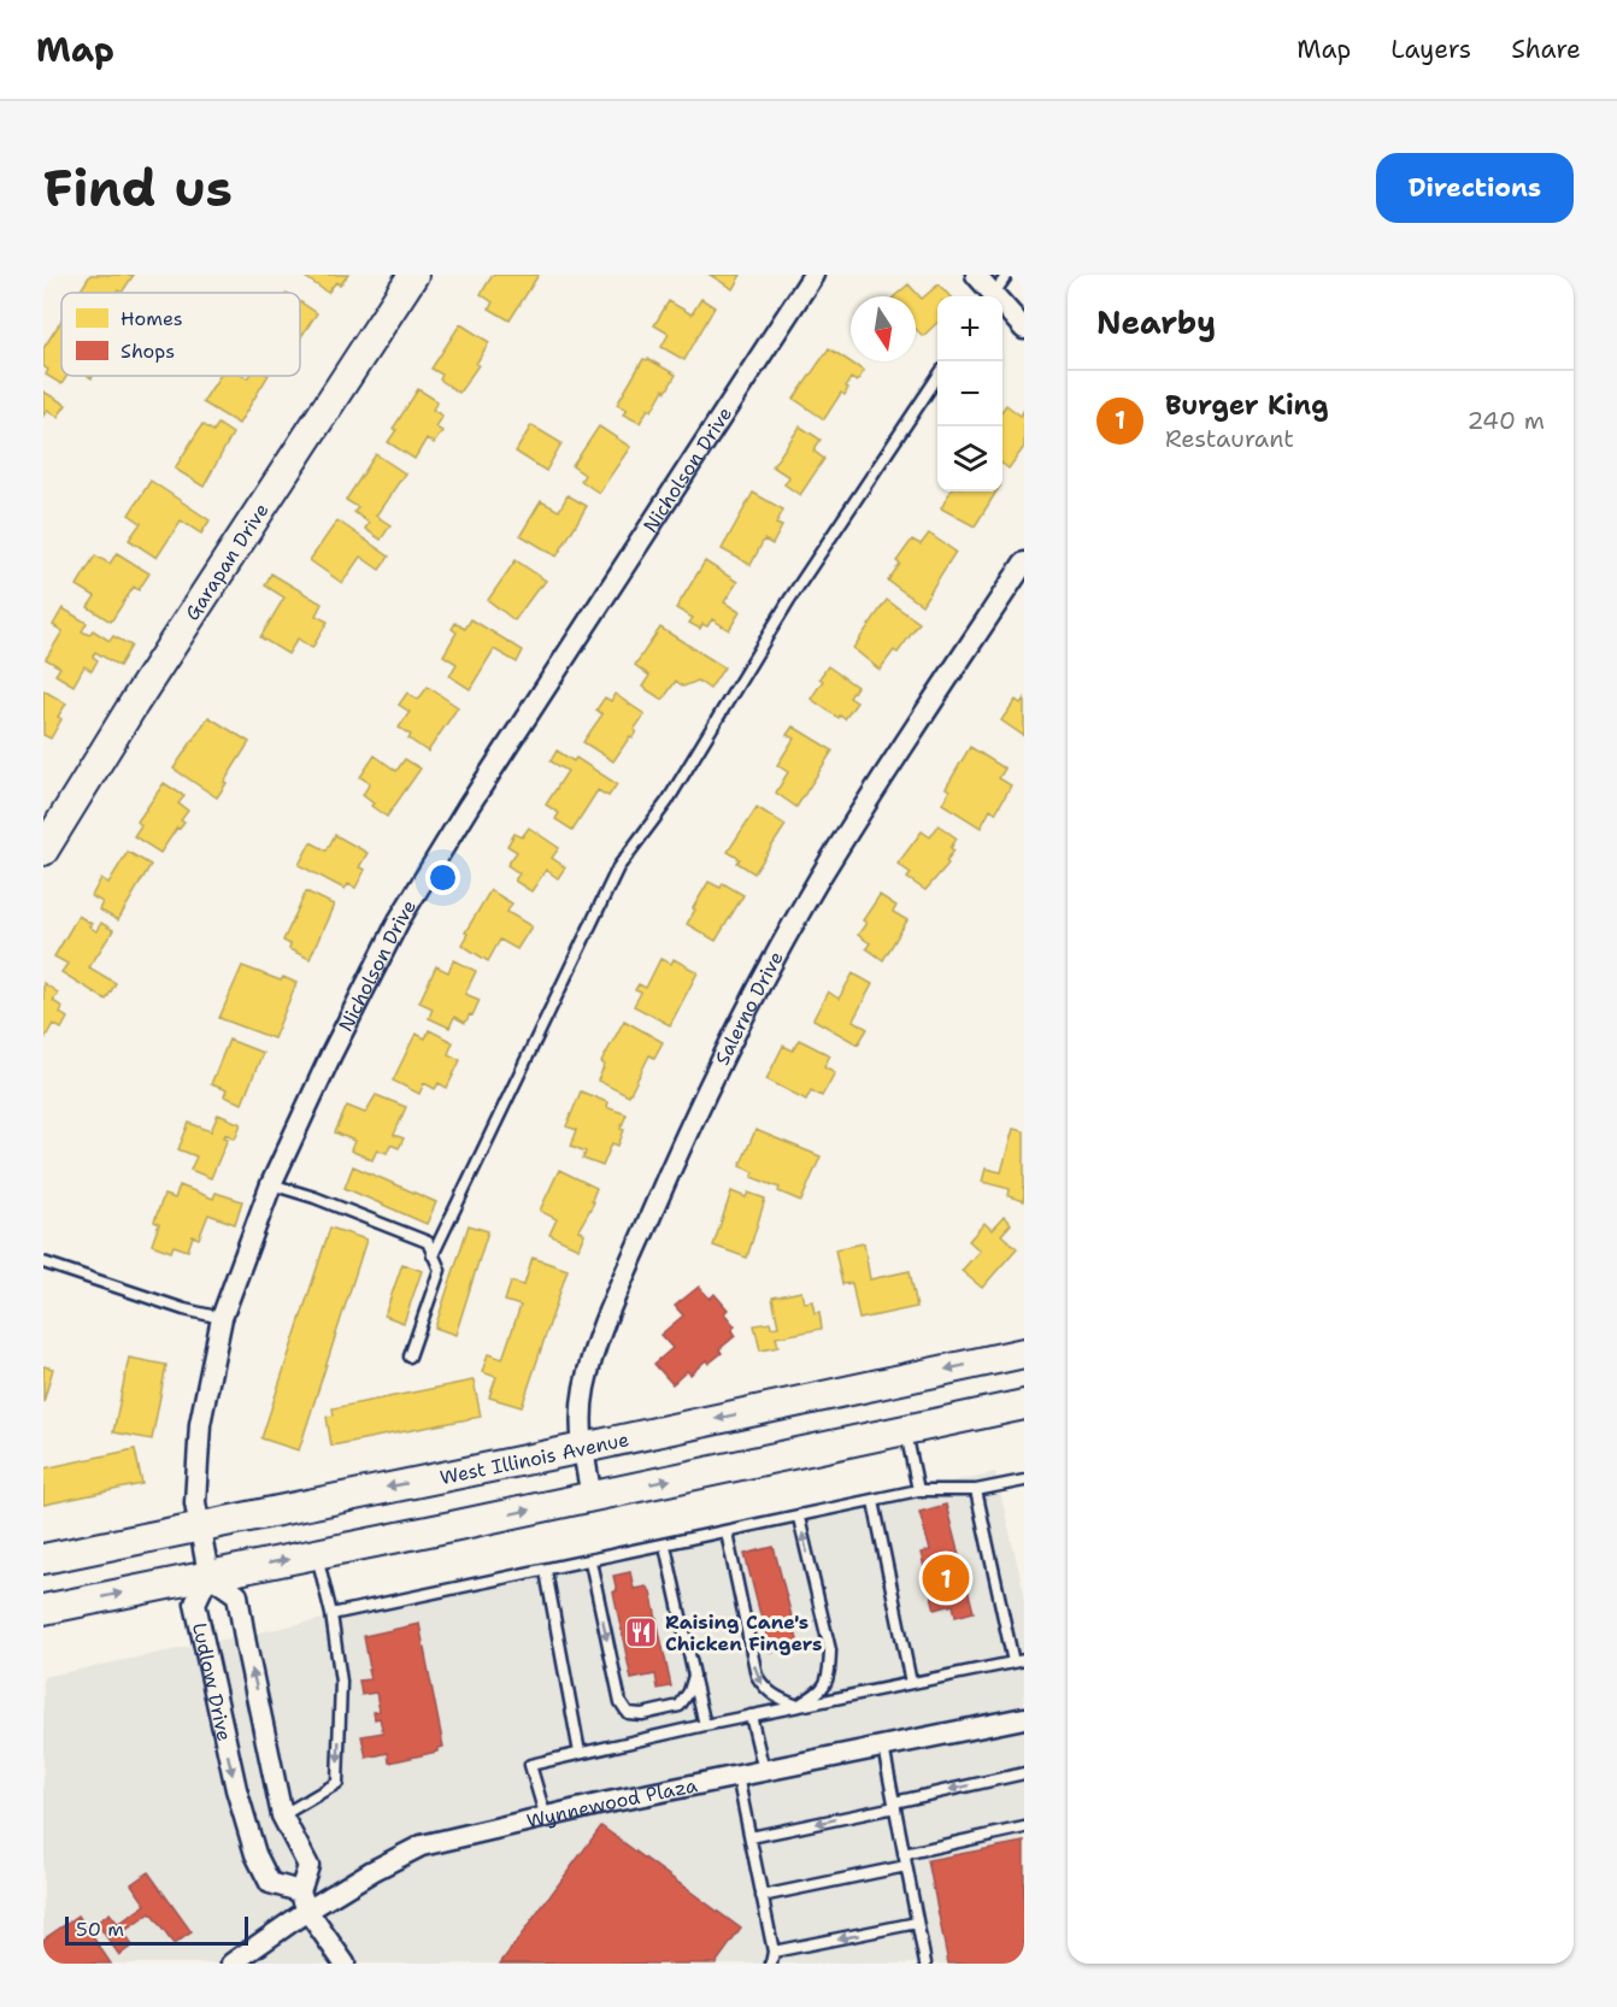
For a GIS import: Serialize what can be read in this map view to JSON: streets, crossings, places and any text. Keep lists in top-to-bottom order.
{
  "streets": {
    "main road": ["Garapan Drive", "West Illinois Avenue"],
    "street": [
      "Nicholson Drive",
      "Salerno Drive",
      "Ludlow Drive",
      "Wynnewood Plaza"
    ]
  },
  "crossings": [
    ["Nicholson Drive", "West Illinois Avenue"],
    ["Nicholson Drive", "Ludlow Drive"],
    ["Salerno Drive", "West Illinois Avenue"],
    ["Ludlow Drive", "Wynnewood Plaza"]
  ],
  "places": {
    "restaurant": ["Raising Cane's Chicken Fingers"]
  },
  "legend": ["Homes", "Shops"],
  "scale_bar": "50 m",
  "north": "bottom",
  "page": {
    "header": "Map",
    "nav": ["Map", "Layers", "Share"],
    "buttons": "Directions",
    "title": "Find us",
    "heading": "Nearby",
    "map_buttons": ["+", "−"],
    "list": [
      {
        "mark": "1",
        "name": "Burger King",
        "note": "Restaurant",
        "value": "240 m"
      }
    ],
    "pins": "1",
    "scale": "50 m"
  }
}
